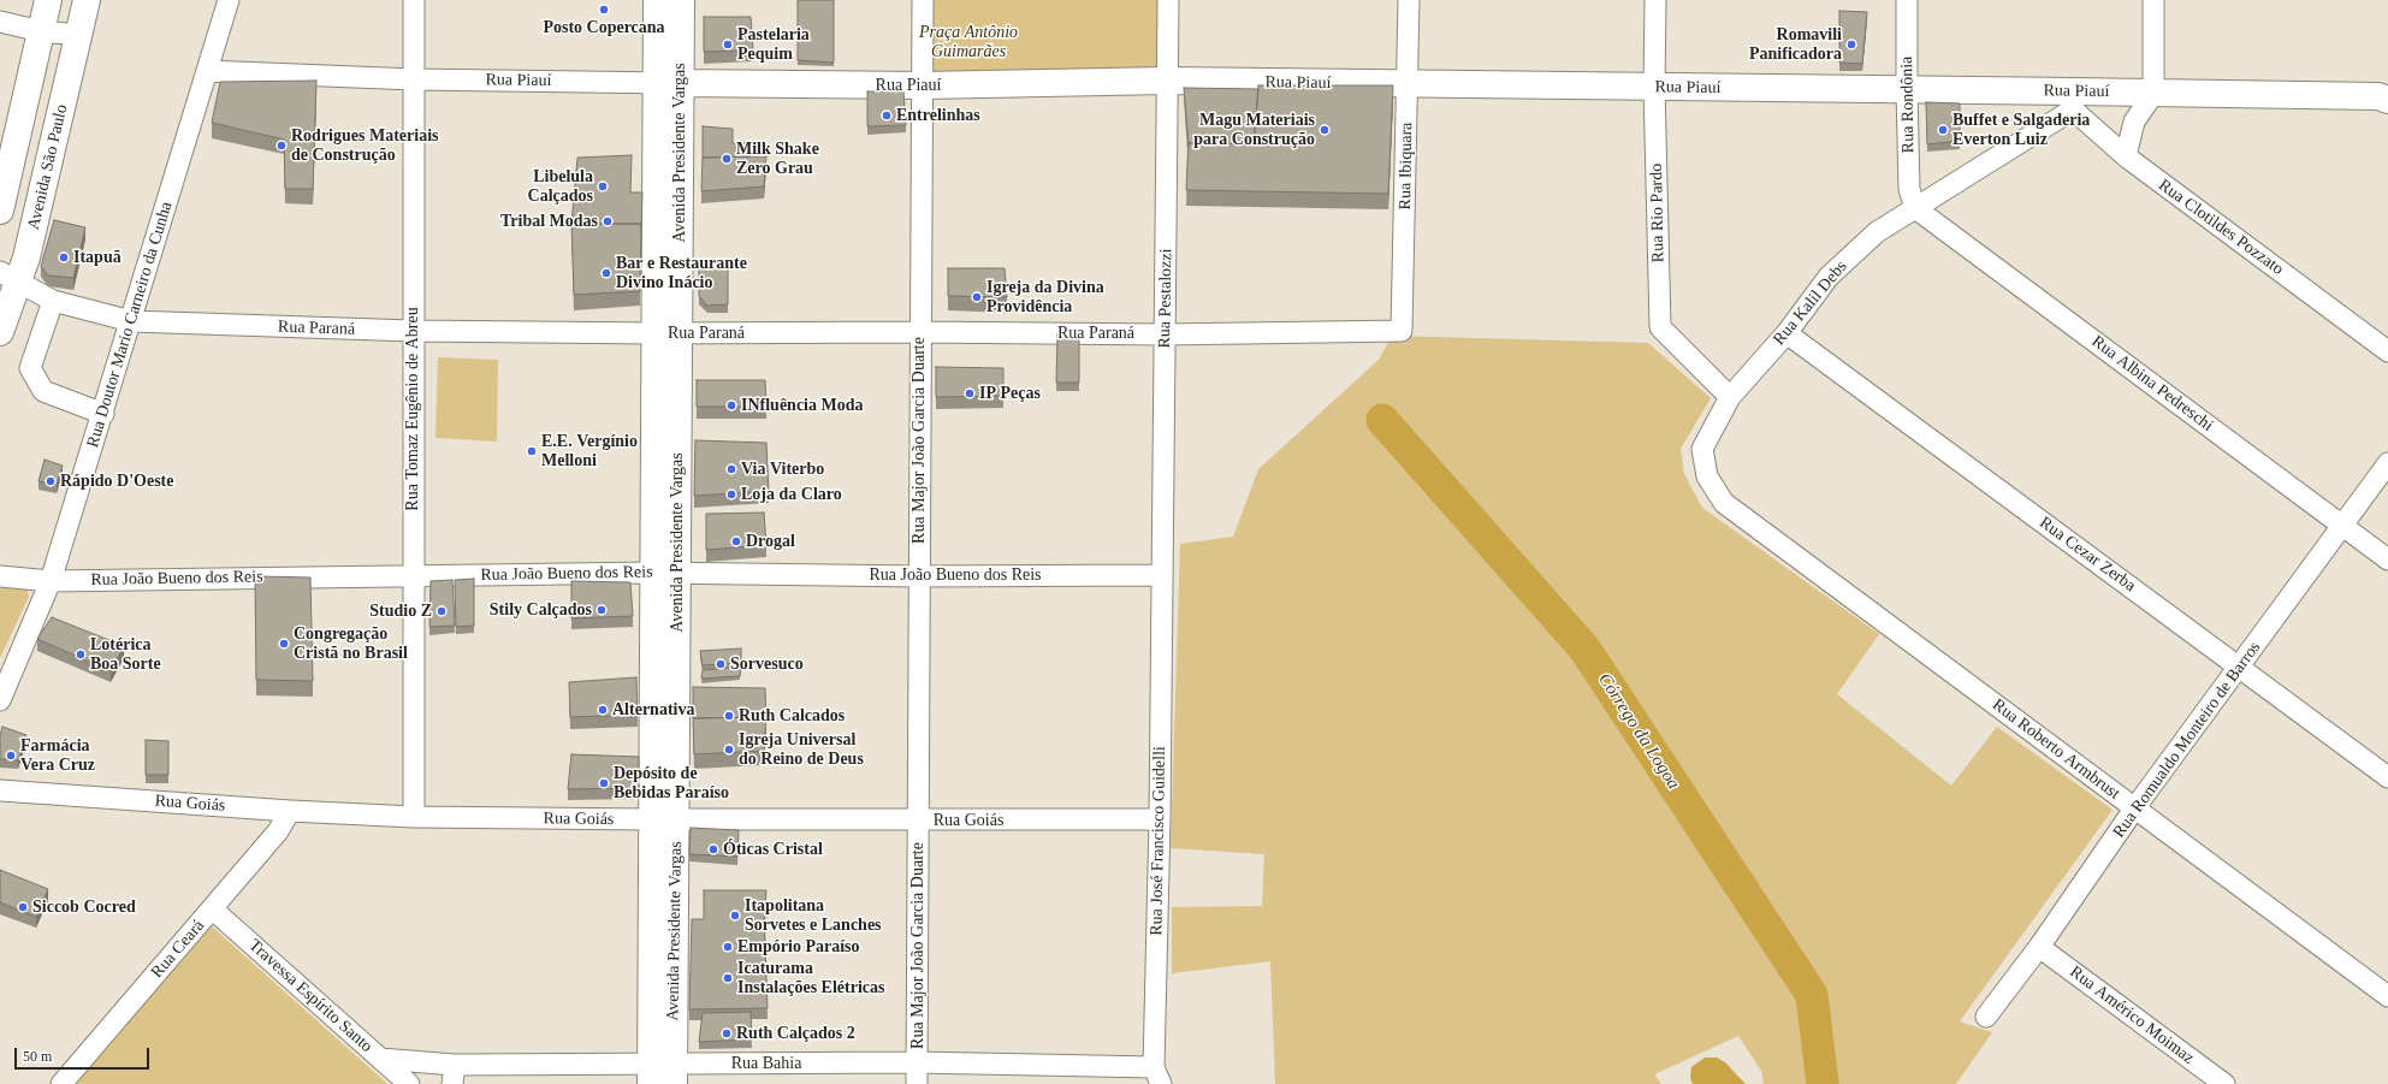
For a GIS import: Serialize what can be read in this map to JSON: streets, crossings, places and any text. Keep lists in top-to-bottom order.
{
  "streets": {
    "main road": ["Rua Piauí", "Avenida Presidente Vargas", "Avenida São Paulo"],
    "street": [
      "Rua Rondônia",
      "Rua Ibiquara",
      "Rua Rio Pardo",
      "Rua Clotildes Pozzato",
      "Rua Pestalozzi",
      "Rua Kalil Debs",
      "Rua Doutor Mario Carneiro da Cunha",
      "Rua Paraná",
      "Rua Albina Pedreschi",
      "Rua Tomaz Eugênio de Abreu",
      "Rua Major João Garcia Duarte",
      "Rua Cezar Zerba",
      "Rua João Bueno dos Reis",
      "Rua Romualdo Monteiro de Barros",
      "Rua Roberto Armbrust",
      "Rua Goiás",
      "Rua José Francisco Guidelli",
      "Rua Ceará",
      "Travessa Espírito Santo",
      "Rua Américo Moimaz",
      "Rua Bahia"
    ]
  },
  "crossings": [
    ["Rua Piauí", "Rua Rondônia"],
    ["Rua Piauí", "Avenida Presidente Vargas"],
    ["Rua Piauí", "Rua Ibiquara"],
    ["Rua Piauí", "Rua Rio Pardo"],
    ["Rua Piauí", "Rua Clotildes Pozzato"],
    ["Rua Piauí", "Rua Pestalozzi"],
    ["Rua Piauí", "Rua Kalil Debs"],
    ["Rua Piauí", "Rua Doutor Mario Carneiro da Cunha"],
    ["Rua Piauí", "Rua Tomaz Eugênio de Abreu"],
    ["Rua Piauí", "Rua Major João Garcia Duarte"],
    ["Rua Rondônia", "Rua Kalil Debs"],
    ["Rua Rondônia", "Rua Albina Pedreschi"],
    ["Avenida Presidente Vargas", "Rua Paraná"],
    ["Avenida Presidente Vargas", "Rua João Bueno dos Reis"],
    ["Avenida Presidente Vargas", "Rua Goiás"],
    ["Avenida Presidente Vargas", "Rua Bahia"],
    ["Rua Ibiquara", "Rua Paraná"],
    ["Avenida São Paulo", "Rua Paraná"],
    ["Rua Rio Pardo", "Rua Kalil Debs"],
    ["Rua Clotildes Pozzato", "Rua Kalil Debs"],
    ["Rua Pestalozzi", "Rua Paraná"],
    ["Rua Pestalozzi", "Rua João Bueno dos Reis"],
    ["Rua Pestalozzi", "Rua José Francisco Guidelli"],
    ["Rua Kalil Debs", "Rua Albina Pedreschi"],
    ["Rua Kalil Debs", "Rua Cezar Zerba"],
    ["Rua Kalil Debs", "Rua Roberto Armbrust"],
    ["Rua Doutor Mario Carneiro da Cunha", "Rua Paraná"],
    ["Rua Doutor Mario Carneiro da Cunha", "Rua João Bueno dos Reis"],
    ["Rua Paraná", "Rua Tomaz Eugênio de Abreu"],
    ["Rua Paraná", "Rua Major João Garcia Duarte"],
    ["Rua Albina Pedreschi", "Rua Romualdo Monteiro de Barros"],
    ["Rua Tomaz Eugênio de Abreu", "Rua João Bueno dos Reis"],
    ["Rua Tomaz Eugênio de Abreu", "Rua Goiás"],
    ["Rua Major João Garcia Duarte", "Rua João Bueno dos Reis"],
    ["Rua Major João Garcia Duarte", "Rua Goiás"],
    ["Rua Major João Garcia Duarte", "Rua Bahia"],
    ["Rua Cezar Zerba", "Rua Romualdo Monteiro de Barros"],
    ["Rua Romualdo Monteiro de Barros", "Rua Roberto Armbrust"],
    ["Rua Romualdo Monteiro de Barros", "Rua Américo Moimaz"],
    ["Rua Goiás", "Rua José Francisco Guidelli"],
    ["Rua Goiás", "Rua Ceará"],
    ["Rua José Francisco Guidelli", "Rua Bahia"],
    ["Rua Ceará", "Travessa Espírito Santo"],
    ["Travessa Espírito Santo", "Rua Bahia"]
  ],
  "water": ["Córrego da Logoa"],
  "parks": ["Praça Antônio Guimarães"],
  "places": [
    "Posto Copercana",
    "Pastelaria Pequim",
    "Romavili Panificadora",
    "Entrelinhas",
    "Magu Materiais para Construção",
    "Buffet e Salgaderia Everton Luiz",
    "Rodrigues Materiais de Construção",
    "Milk Shake Zero Grau",
    "Libelula Calçados",
    "Tribal Modas",
    "Itapuã",
    "Bar e Restaurante Divino Inácio",
    "Igreja da Divina Providência",
    "IP Peças",
    "INfluência Moda",
    "E.E. Vergínio Melloni",
    "Via Viterbo",
    "Rápido D'Oeste",
    "Loja da Claro",
    "Drogal",
    "Stily Calçados",
    "Studio Z",
    "Congregação Cristã no Brasil",
    "Lotérica Boa Sorte",
    "Sorvesuco",
    "Alternativa",
    "Ruth Calcados",
    "Igreja Universal do Reino de Deus",
    "Farmácia Vera Cruz",
    "Depósito de Bebidas Paraíso",
    "Óticas Cristal",
    "Siccob Cocred",
    "Itapolitana Sorvetes e Lanches",
    "Empório Paraíso",
    "Icaturama Instalações Elétricas",
    "Ruth Calçados 2"
  ],
  "scale_bar": "50 m"
}
